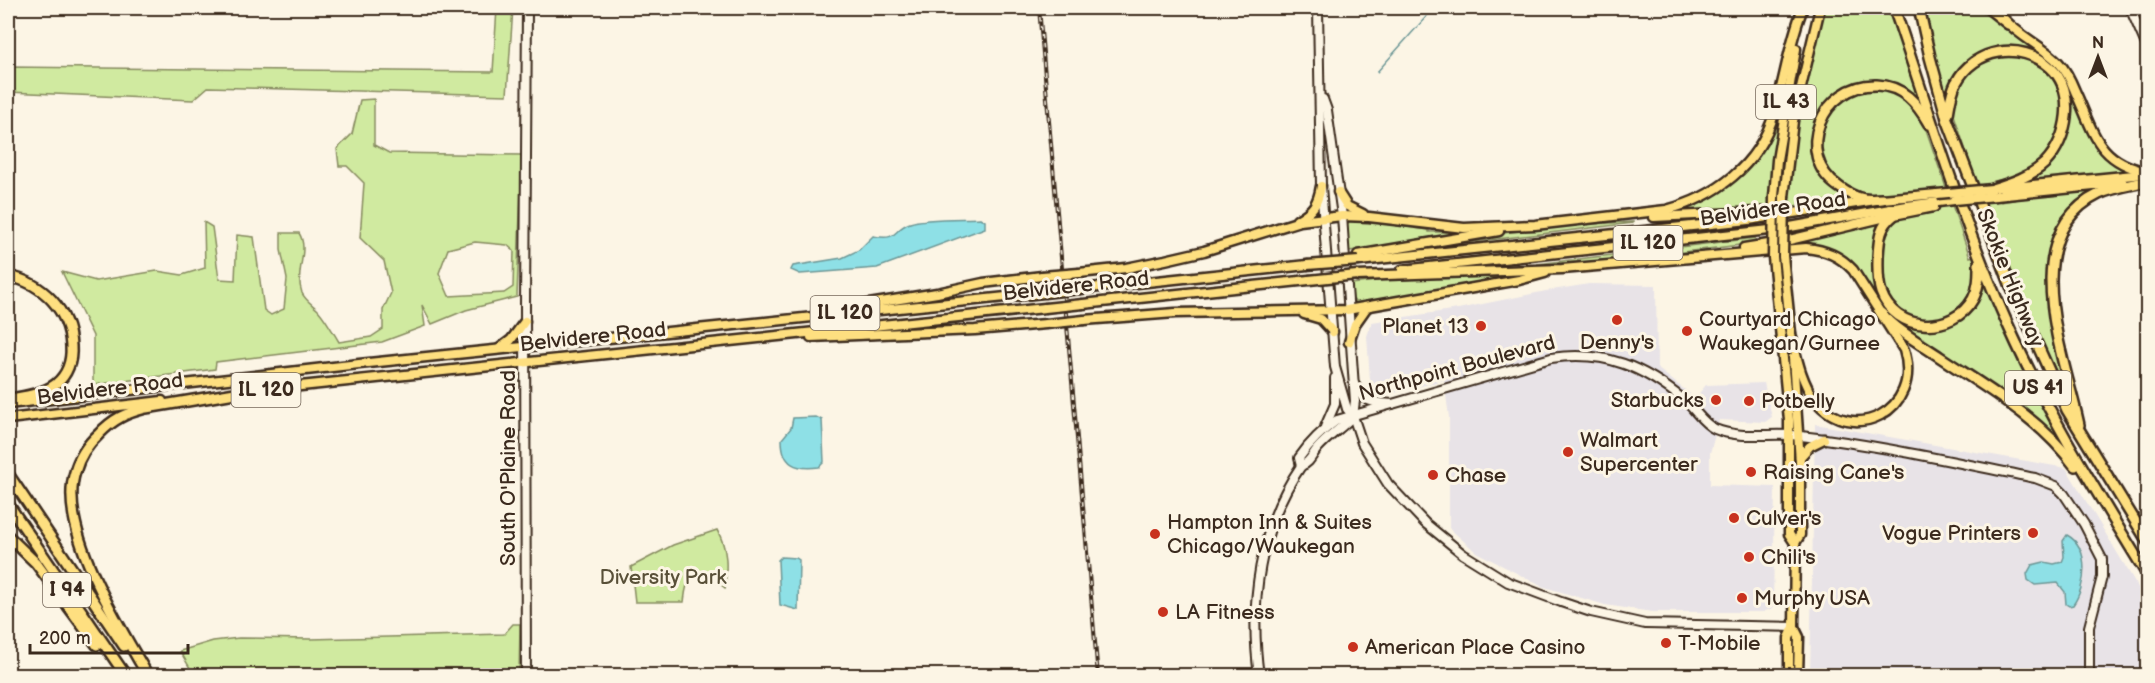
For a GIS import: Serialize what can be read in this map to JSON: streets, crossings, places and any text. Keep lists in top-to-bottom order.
{
  "streets": {
    "highway": ["Skokie Highway", "US 41", "I 94"],
    "main road": ["IL 43", "Belvidere Road", "IL 120"],
    "street": ["Northpoint Boulevard", "South O'Plaine Road"]
  },
  "crossings": [
    ["IL 43", "Northpoint Boulevard"],
    ["Belvidere Road", "South O'Plaine Road"]
  ],
  "parks": ["Diversity Park"],
  "places": [
    "Denny's",
    "Planet 13",
    "Courtyard Chicago Waukegan/Gurnee",
    "Starbucks",
    "Potbelly",
    "Walmart Supercenter",
    "Raising Cane's",
    "Chase",
    "Culver's",
    "Vogue Printers",
    "Hampton Inn & Suites Chicago/Waukegan",
    "Chili's",
    "Murphy USA",
    "LA Fitness",
    "T-Mobile",
    "American Place Casino"
  ],
  "scale_bar": "200 m",
  "north": "top"
}
